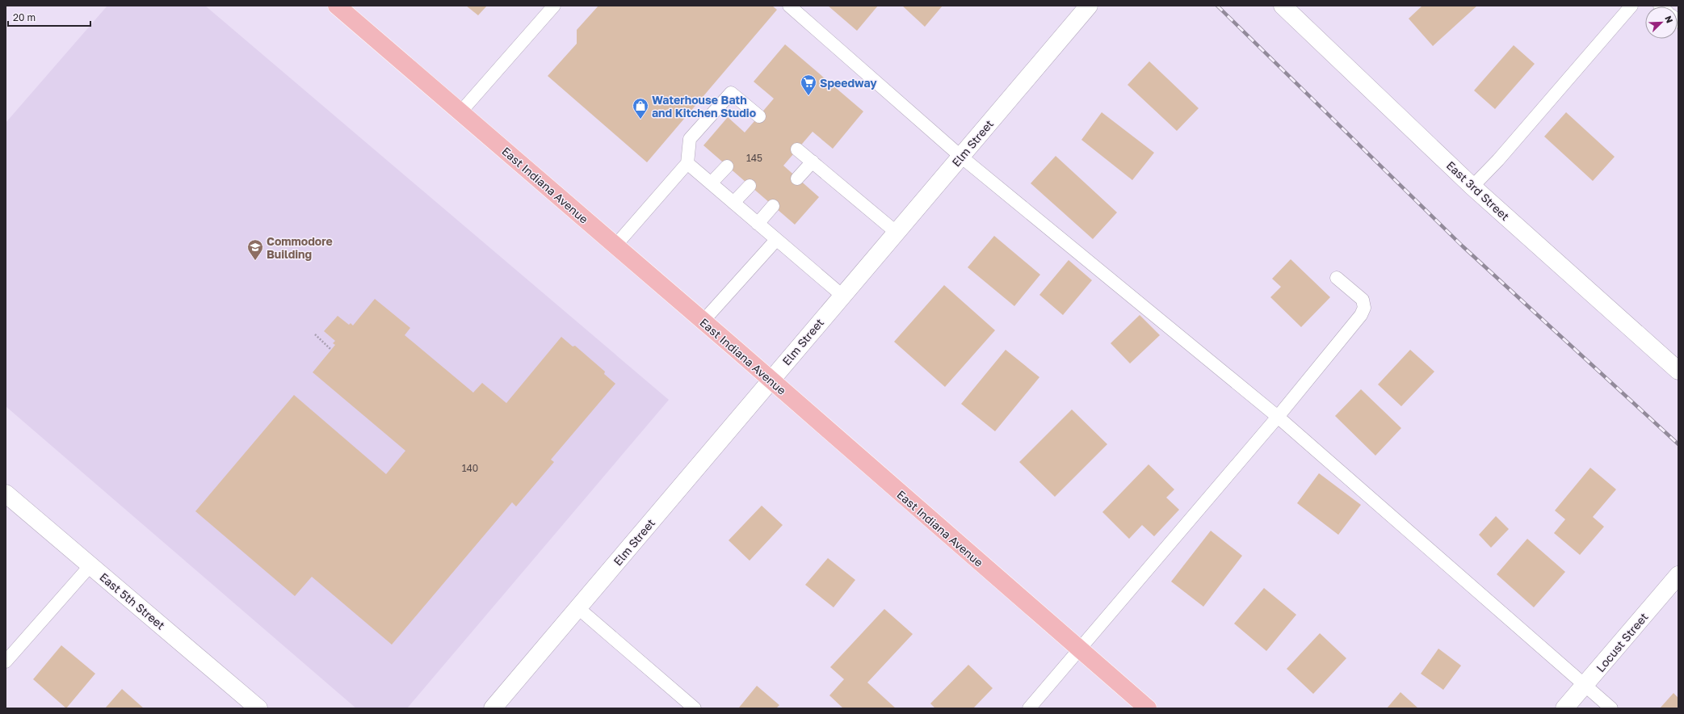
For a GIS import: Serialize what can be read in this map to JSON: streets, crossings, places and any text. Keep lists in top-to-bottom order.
{
  "streets": {
    "main road": ["East Indiana Avenue"],
    "street": [
      "Elm Street",
      "East 3rd Street",
      "East 5th Street",
      "Locust Street"
    ]
  },
  "crossings": [
    ["Elm Street", "East Indiana Avenue"]
  ],
  "places": {
    "supermarket": ["Speedway"],
    "shop": ["Waterhouse Bath and Kitchen Studio"],
    "school or university": ["Commodore Building"]
  },
  "house_numbers": ["145", "140"],
  "scale_bar": "20 m",
  "north": "top right"
}
